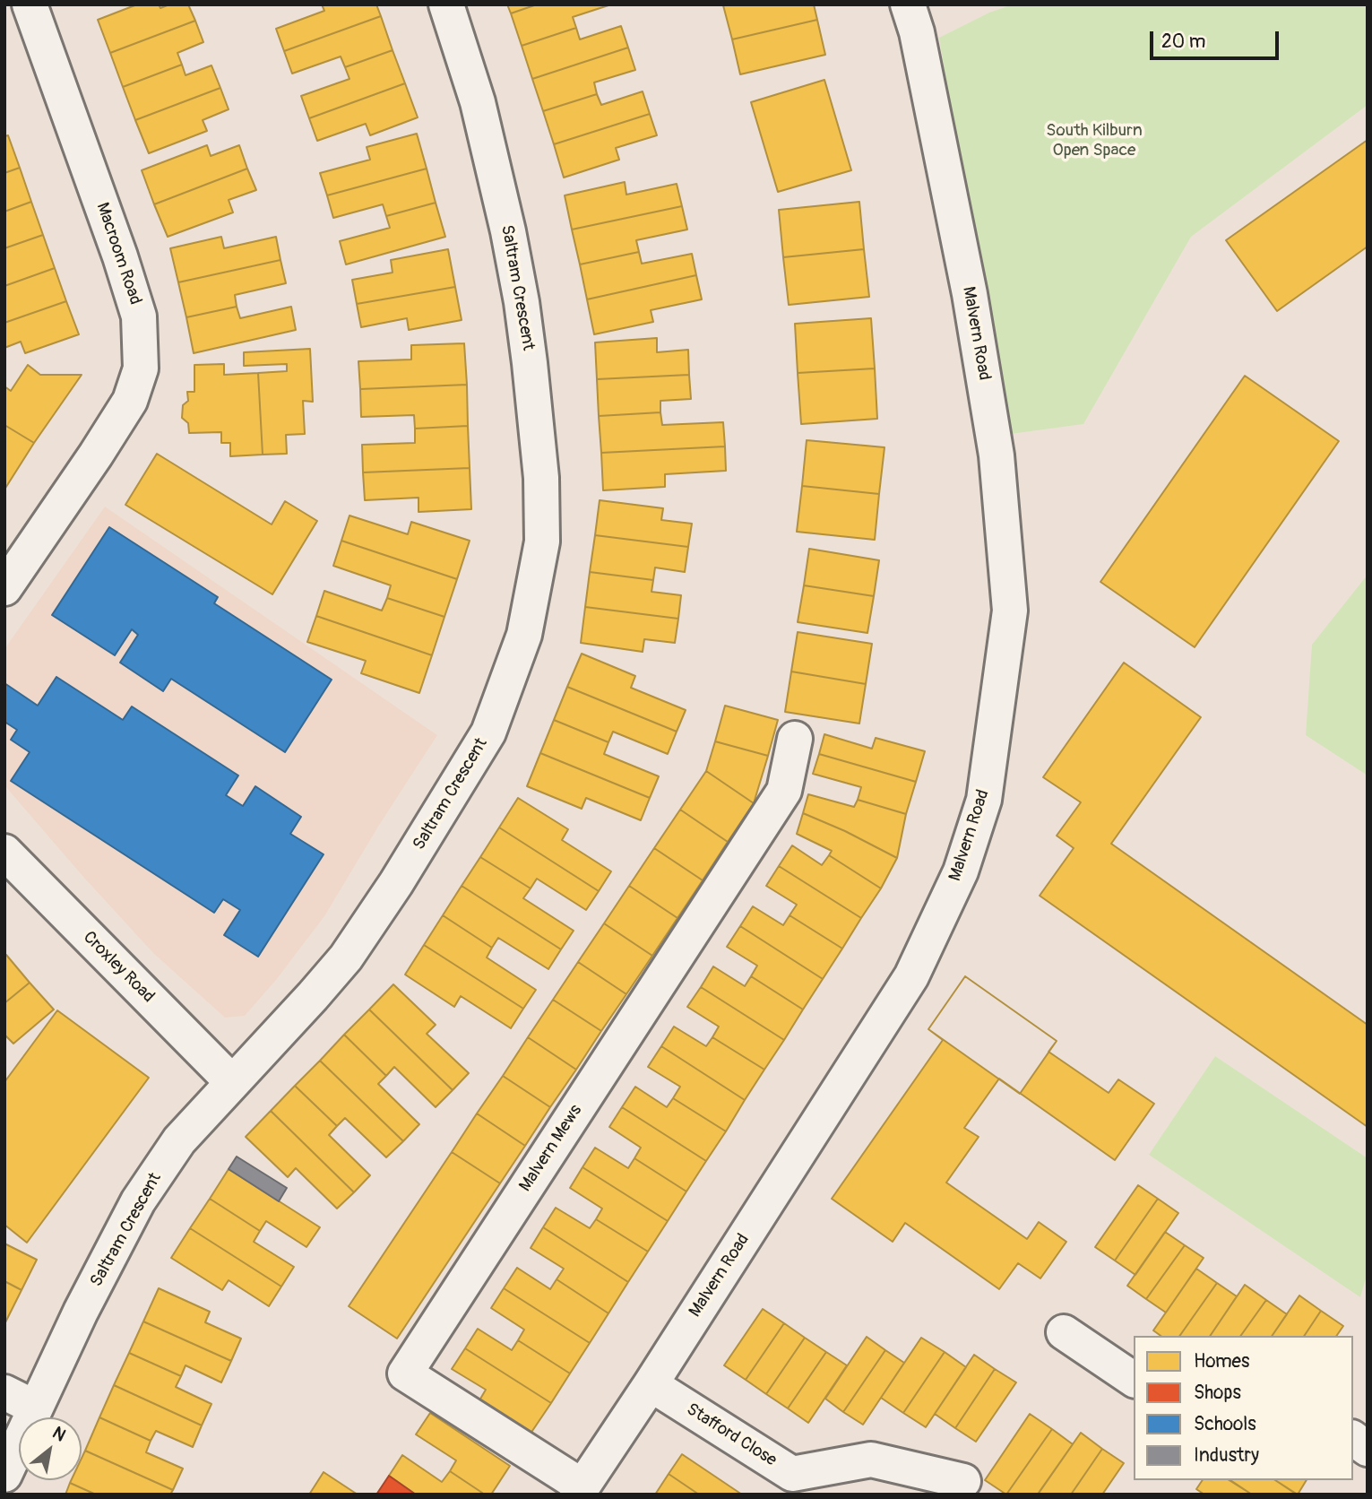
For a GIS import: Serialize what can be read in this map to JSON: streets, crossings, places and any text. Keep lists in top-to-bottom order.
{
  "streets": {
    "street": [
      "Macroom Road",
      "Saltram Crescent",
      "Malvern Road",
      "Croxley Road",
      "Malvern Mews",
      "Stafford Close"
    ]
  },
  "crossings": [
    ["Saltram Crescent", "Croxley Road"],
    ["Malvern Road", "Malvern Mews"],
    ["Malvern Road", "Stafford Close"]
  ],
  "parks": ["South Kilburn Open Space"],
  "legend": [
    "Homes",
    "Shops",
    "Schools",
    "Industry"
  ],
  "scale_bar": "20 m",
  "north": "top right"
}
